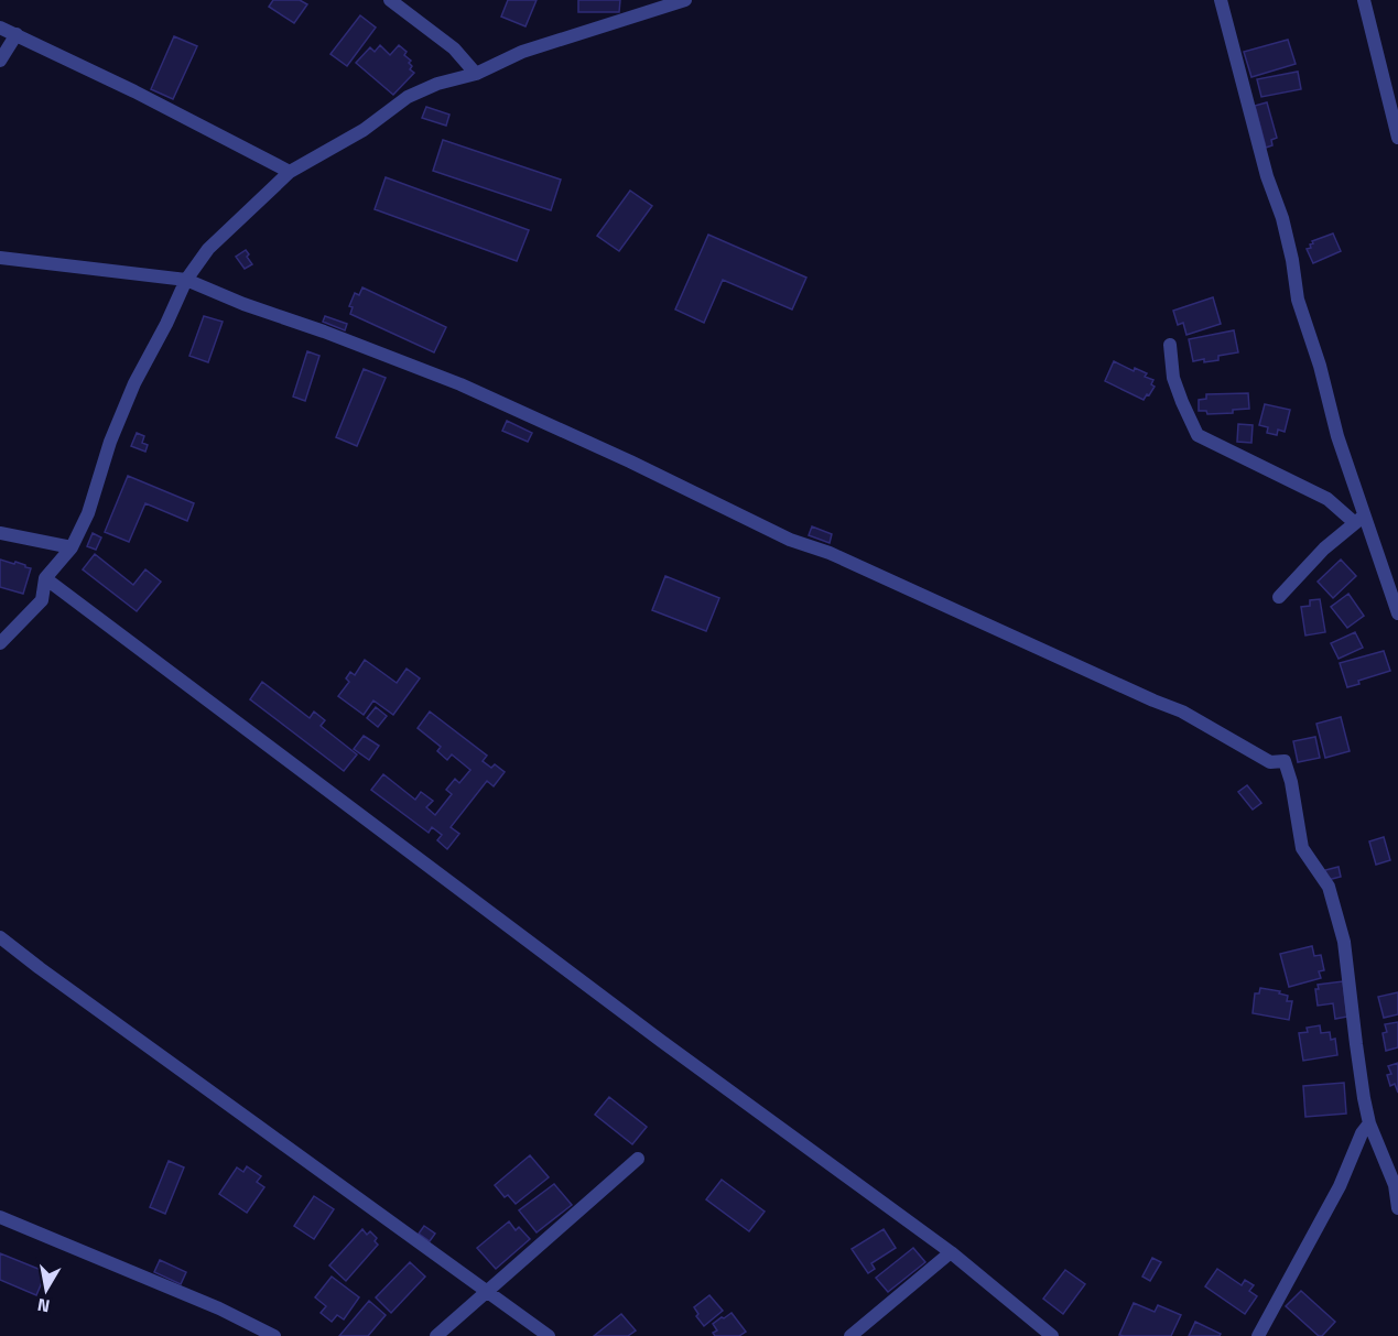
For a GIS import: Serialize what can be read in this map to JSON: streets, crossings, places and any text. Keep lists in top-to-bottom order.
{
  "north": "bottom"
}
